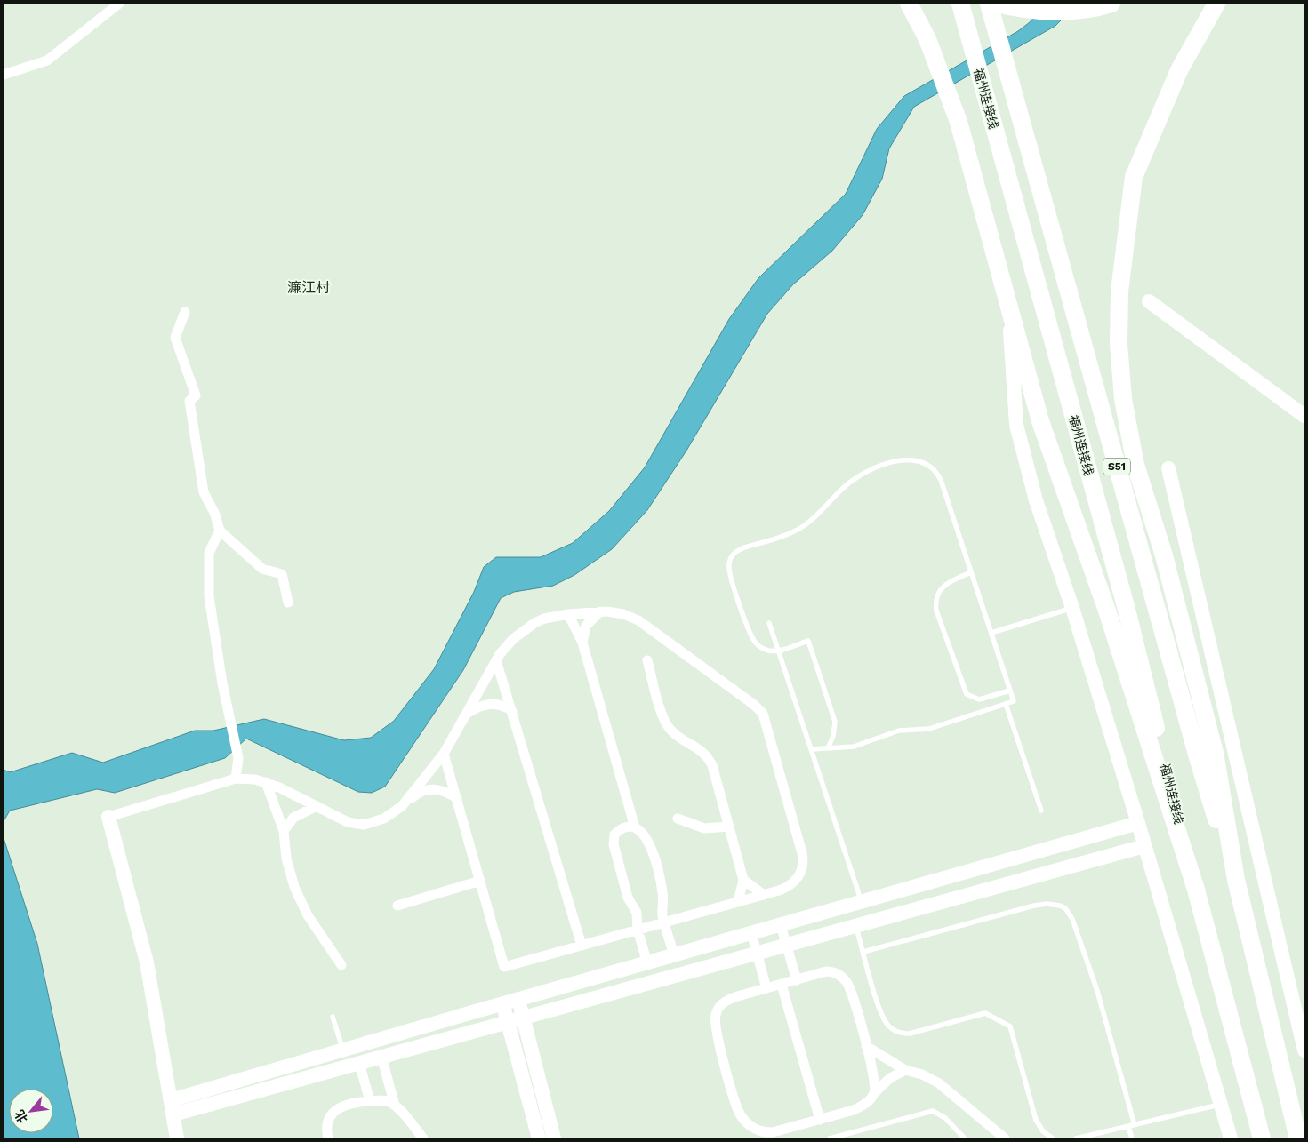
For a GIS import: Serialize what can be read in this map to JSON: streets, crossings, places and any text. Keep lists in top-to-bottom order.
{
  "streets": {
    "highway": ["福州连接线", "S51"]
  },
  "districts": ["濂江村"],
  "north": "bottom left"
}
